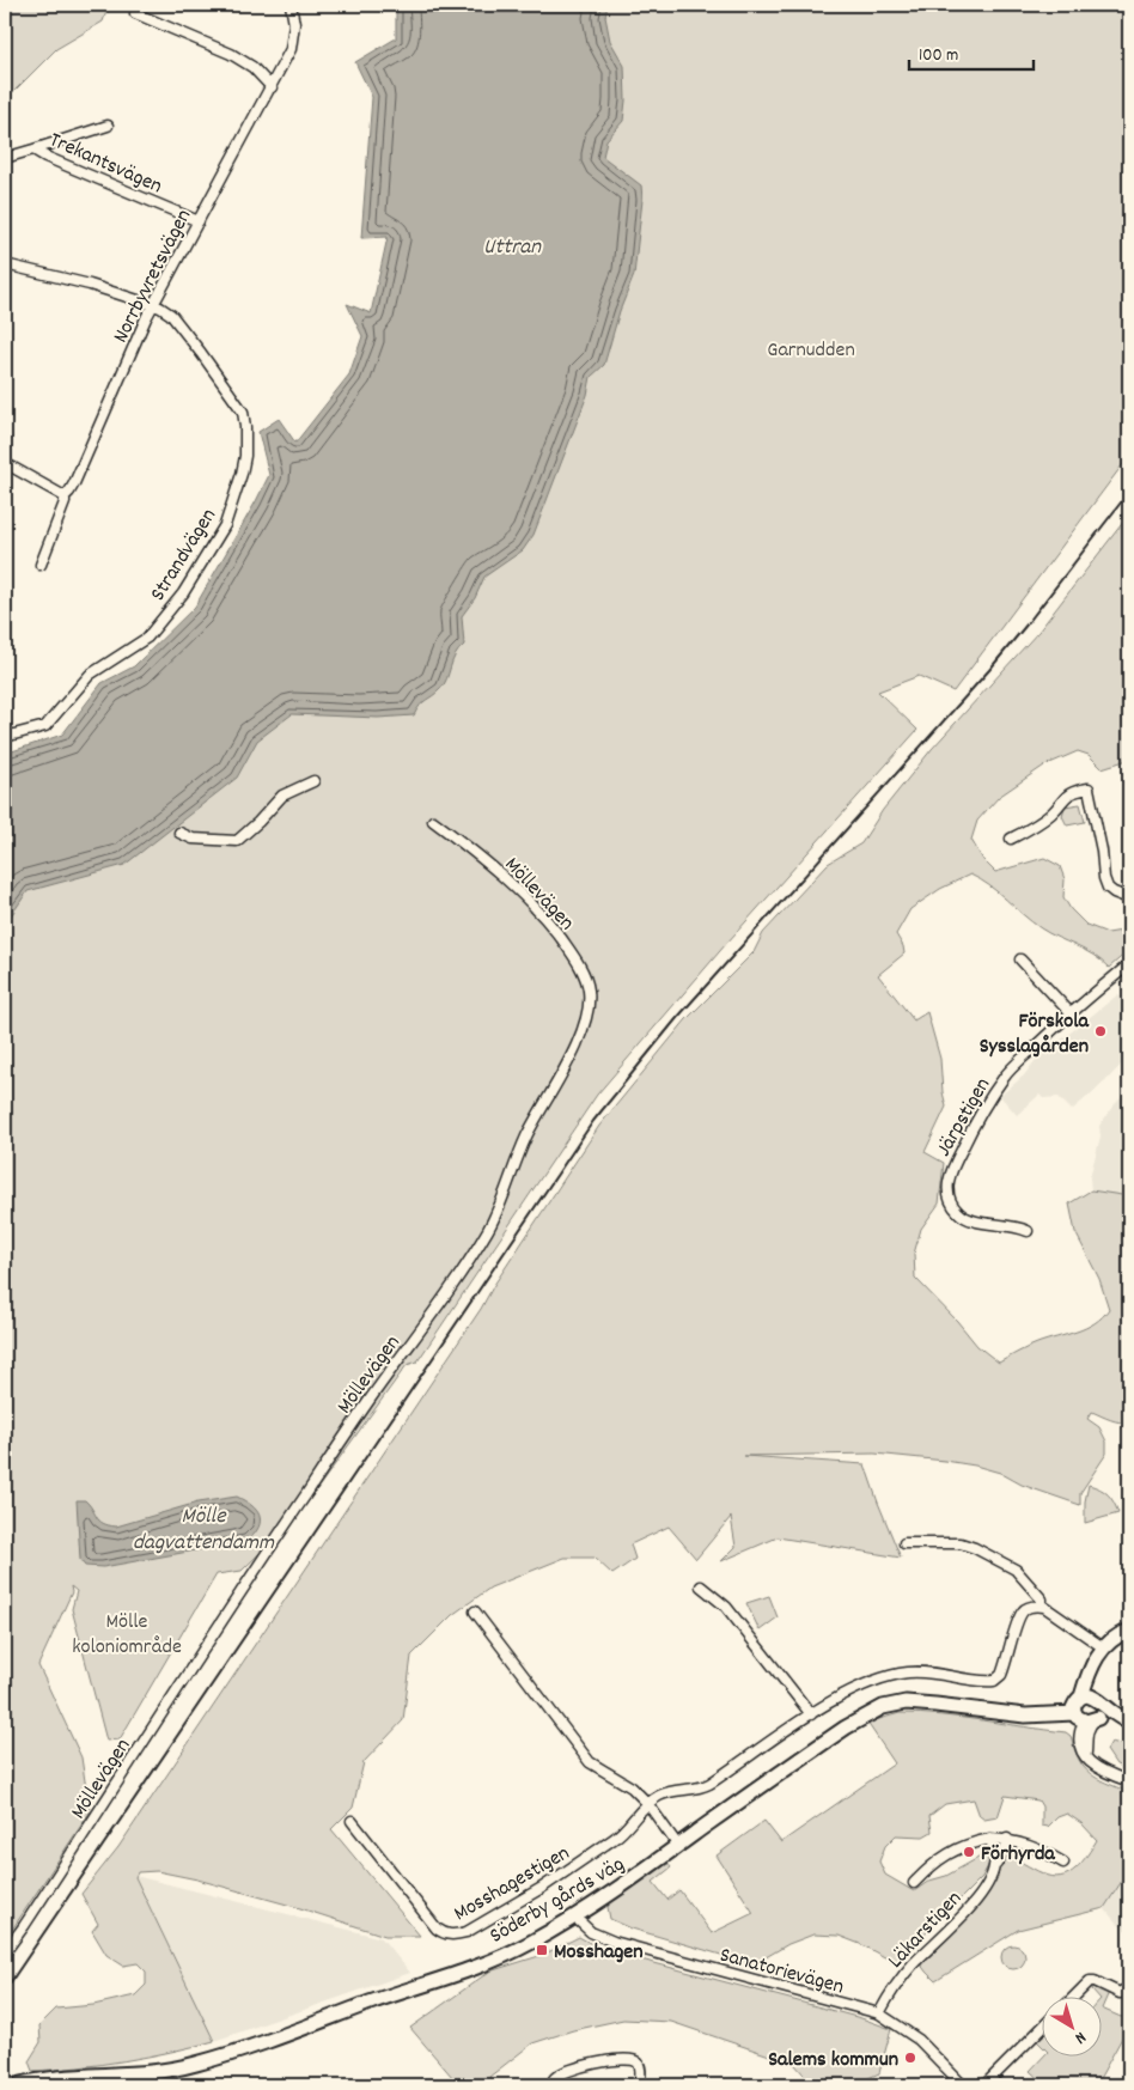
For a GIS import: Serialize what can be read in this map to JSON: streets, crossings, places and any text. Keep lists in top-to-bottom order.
{
  "streets": {
    "main road": ["Söderby gårds väg"],
    "street": [
      "Trekantsvägen",
      "Norrbyvretsvägen",
      "Strandvägen",
      "Möllevägen",
      "Järpstigen",
      "Mosshagestigen",
      "Läkarstigen",
      "Sanatorievägen"
    ]
  },
  "crossings": [
    ["Trekantsvägen", "Norrbyvretsvägen"],
    ["Norrbyvretsvägen", "Strandvägen"],
    ["Söderby gårds väg", "Sanatorievägen"],
    ["Läkarstigen", "Sanatorievägen"]
  ],
  "water": ["Uttran", "Mölle dagvattendamm"],
  "parks": ["Garnudden", "Mölle koloniområde"],
  "places": {
    "other": ["Förskola Sysslagården", "Förhyrda", "Salems kommun"],
    "transit": ["Mosshagen"]
  },
  "scale_bar": "100 m",
  "north": "bottom right"
}
